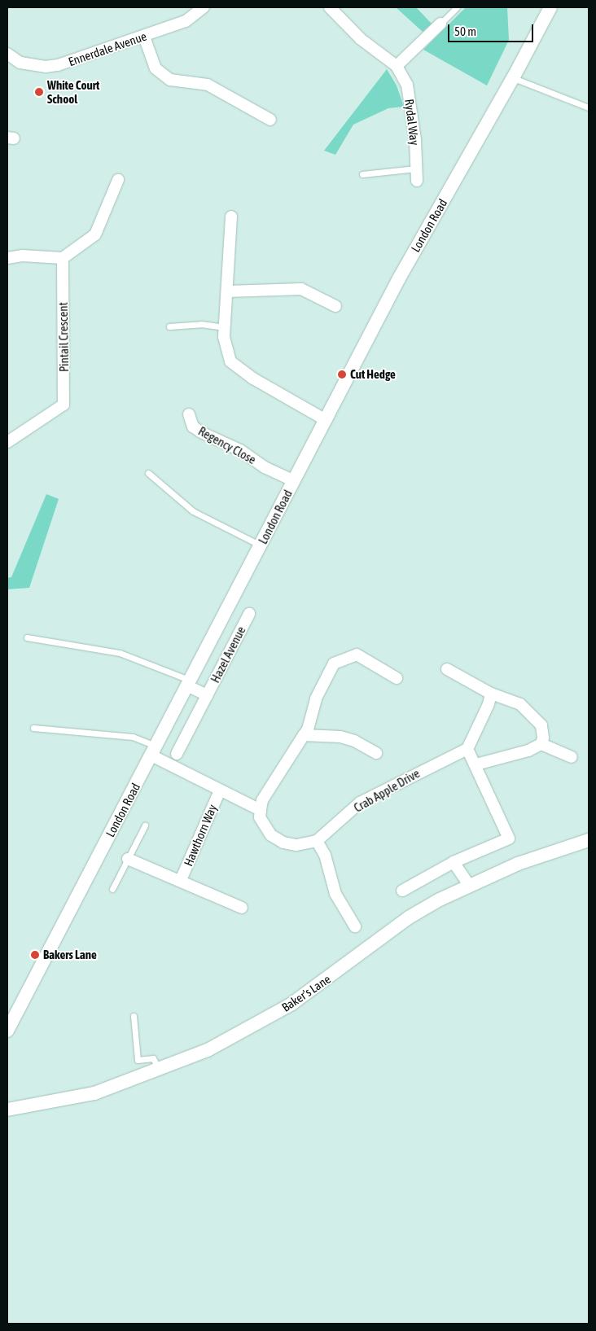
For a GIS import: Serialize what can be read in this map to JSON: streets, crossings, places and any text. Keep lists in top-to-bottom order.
{
  "streets": {
    "street": [
      "Ennerdale Avenue",
      "Rydal Way",
      "London Road",
      "Pintail Crescent",
      "Regency Close",
      "Hazel Avenue",
      "Crab Apple Drive",
      "Hawthorn Way",
      "Baker's Lane"
    ]
  },
  "crossings": [
    ["London Road", "Regency Close"],
    ["London Road", "Hazel Avenue"]
  ],
  "places": ["White Court School", "Cut Hedge", "Bakers Lane"],
  "scale_bar": "50 m"
}
